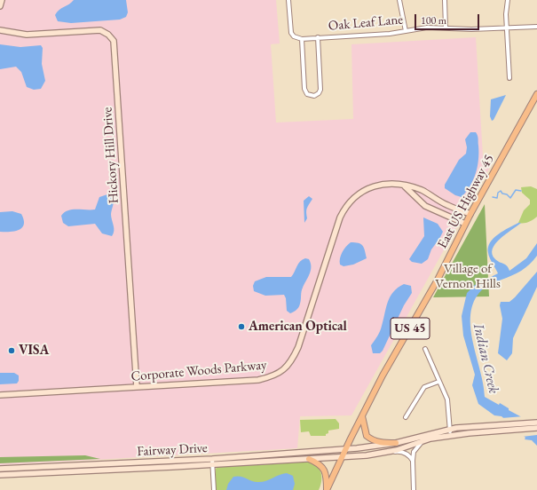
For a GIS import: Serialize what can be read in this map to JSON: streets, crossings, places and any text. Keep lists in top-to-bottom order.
{
  "streets": {
    "main road": ["East US Highway 45", "US 45"],
    "street": [
      "Oak Leaf Lane",
      "Hickory Hill Drive",
      "Corporate Woods Parkway",
      "Fairway Drive"
    ]
  },
  "crossings": [
    ["Hickory Hill Drive", "Corporate Woods Parkway"],
    ["East US Highway 45", "Corporate Woods Parkway"],
    ["East US Highway 45", "Fairway Drive"]
  ],
  "water": ["Indian Creek"],
  "parks": ["Village of Vernon Hills"],
  "places": ["American Optical", "VISA"],
  "scale_bar": "100 m"
}
